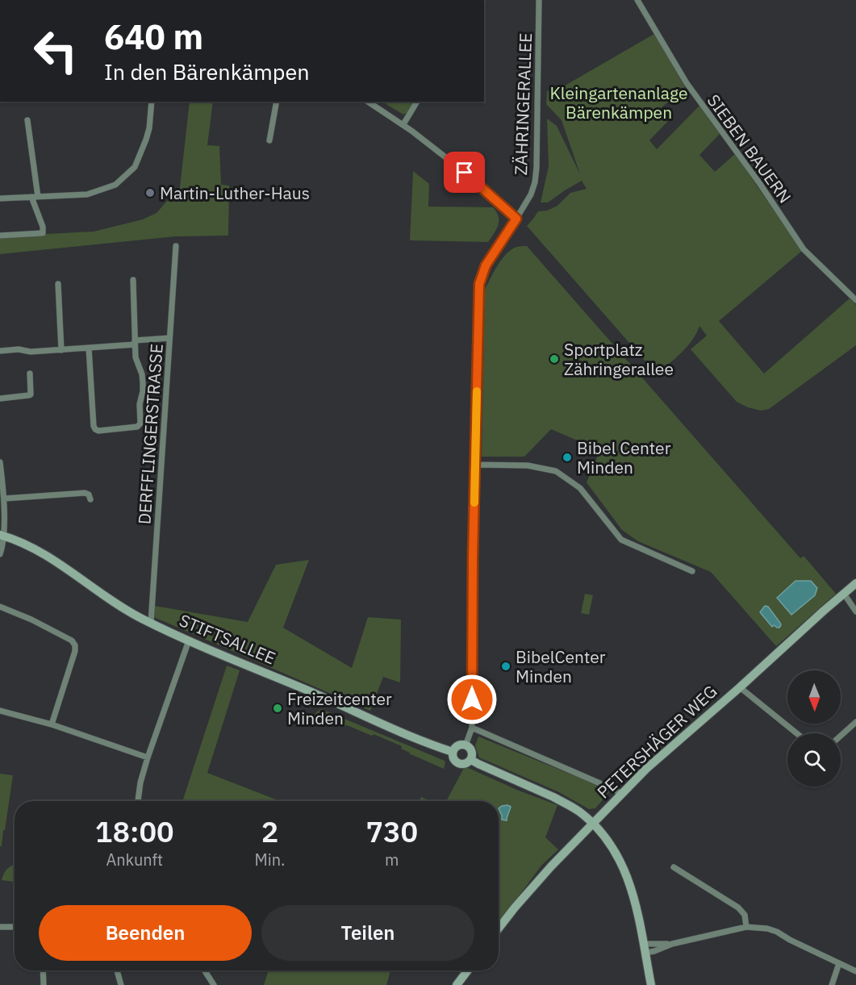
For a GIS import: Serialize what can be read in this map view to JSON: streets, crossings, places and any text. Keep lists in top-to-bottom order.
{
  "streets": {
    "main road": ["STIFTSALLEE", "PETERSHÄGER WEG"],
    "street": ["ZÄHRINGERALLEE", "SIEBEN BAUERN", "DERFFLINGERSTRASSE"]
  },
  "crossings": [
    ["ZÄHRINGERALLEE", "STIFTSALLEE"],
    ["DERFFLINGERSTRASSE", "STIFTSALLEE"]
  ],
  "parks": ["Kleingartenanlage Bärenkämpen"],
  "places": [
    "Martin-Luther-Haus",
    "Sportplatz Zähringerallee",
    "Bibel Center Minden",
    "BibelCenter Minden",
    "Freizeitcenter Minden"
  ],
  "north": "bottom",
  "page": {
    "turn": ["640 m", "In den Bärenkämpen"],
    "eta": [
      "18:00",
      "Ankunft",
      "2",
      "Min.",
      "730",
      "m"
    ],
    "buttons": ["Beenden", "Teilen"]
  }
}
